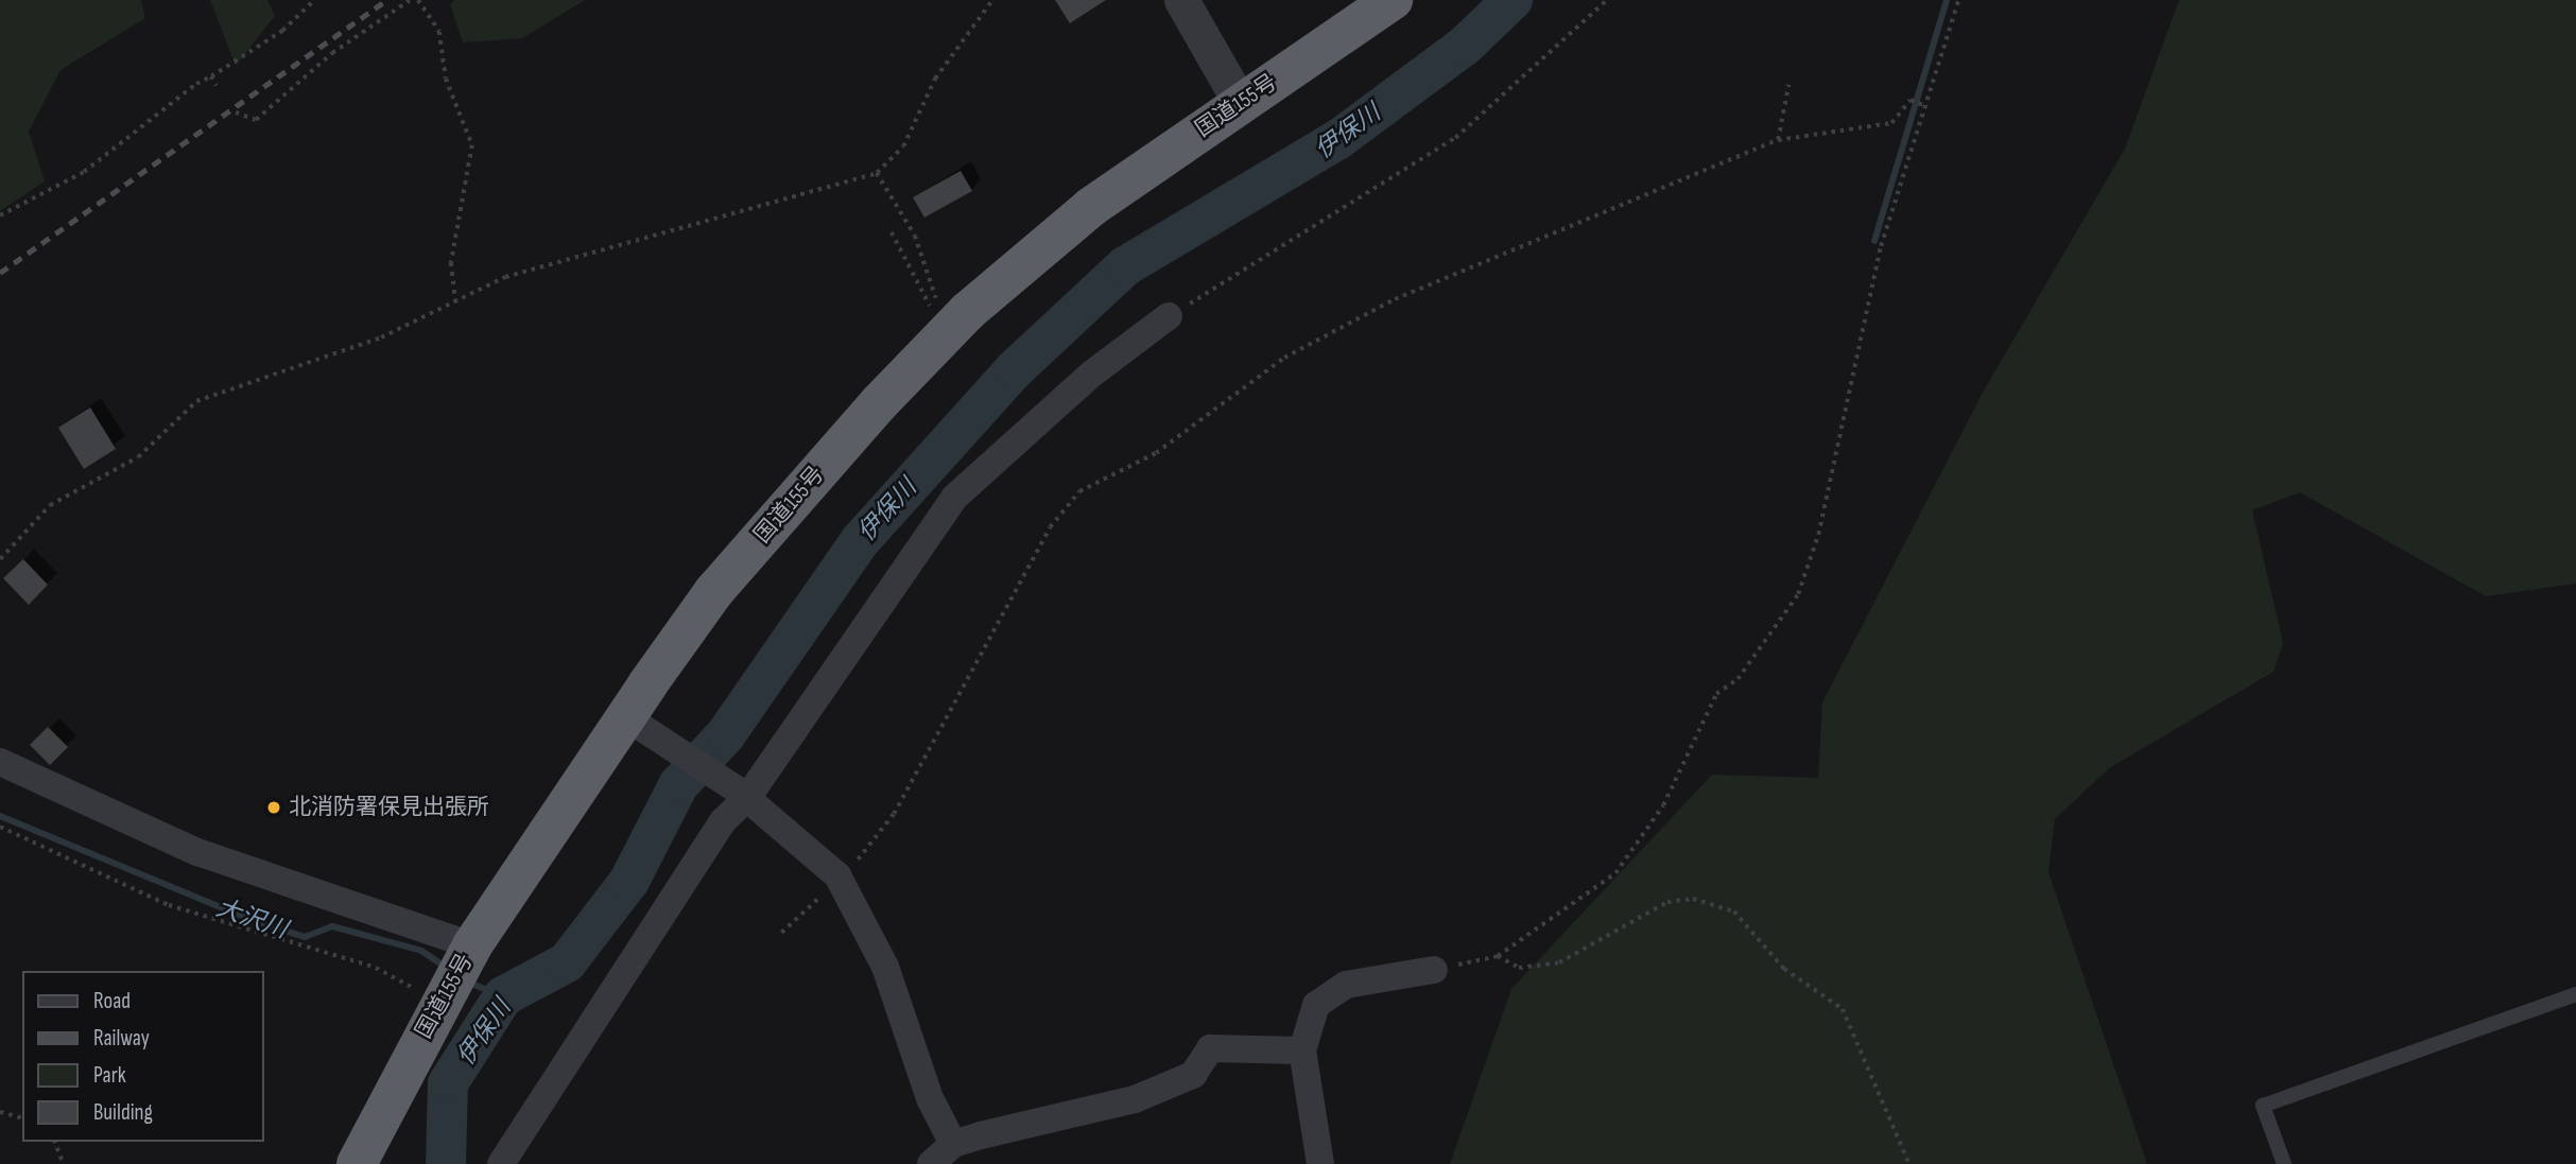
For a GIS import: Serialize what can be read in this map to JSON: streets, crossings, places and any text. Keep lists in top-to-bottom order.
{
  "streets": {
    "highway": ["国道155号"]
  },
  "water": ["伊保川", "大沢川"],
  "places": ["北消防署保見出張所"],
  "legend": [
    "Road",
    "Railway",
    "Park",
    "Building"
  ]
}
